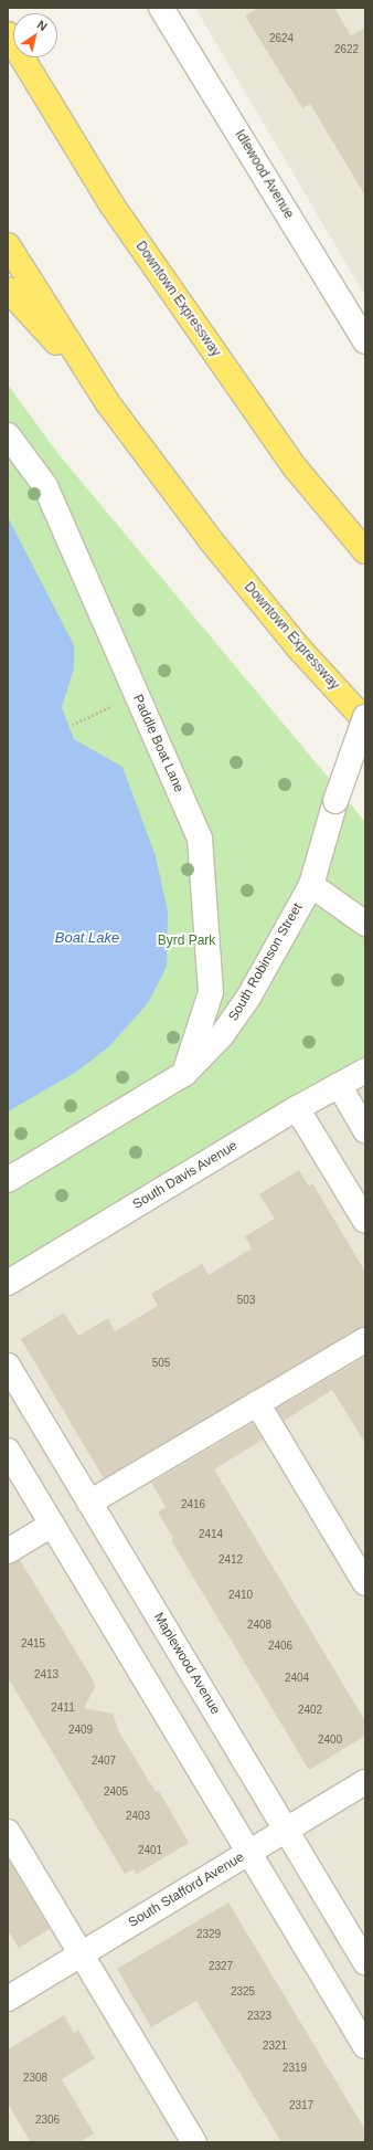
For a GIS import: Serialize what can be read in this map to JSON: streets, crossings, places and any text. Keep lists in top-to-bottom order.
{
  "streets": {
    "highway": ["Downtown Expressway"],
    "street": [
      "Idlewood Avenue",
      "Paddle Boat Lane",
      "South Robinson Street",
      "South Davis Avenue",
      "Maplewood Avenue",
      "South Stafford Avenue"
    ]
  },
  "crossings": [
    ["Paddle Boat Lane", "South Robinson Street"],
    ["Maplewood Avenue", "South Stafford Avenue"]
  ],
  "water": ["Boat Lake"],
  "parks": ["Byrd Park"],
  "house_numbers": [
    "2624",
    "2622",
    "503",
    "505",
    "2416",
    "2414",
    "2412",
    "2410",
    "2408",
    "2415",
    "2406",
    "2413",
    "2404",
    "2411",
    "2402",
    "2409",
    "2400",
    "2407",
    "2405",
    "2403",
    "2401",
    "2329",
    "2327",
    "2325",
    "2323",
    "2321",
    "2319",
    "2308",
    "2317",
    "2306"
  ],
  "north": "top right"
}
